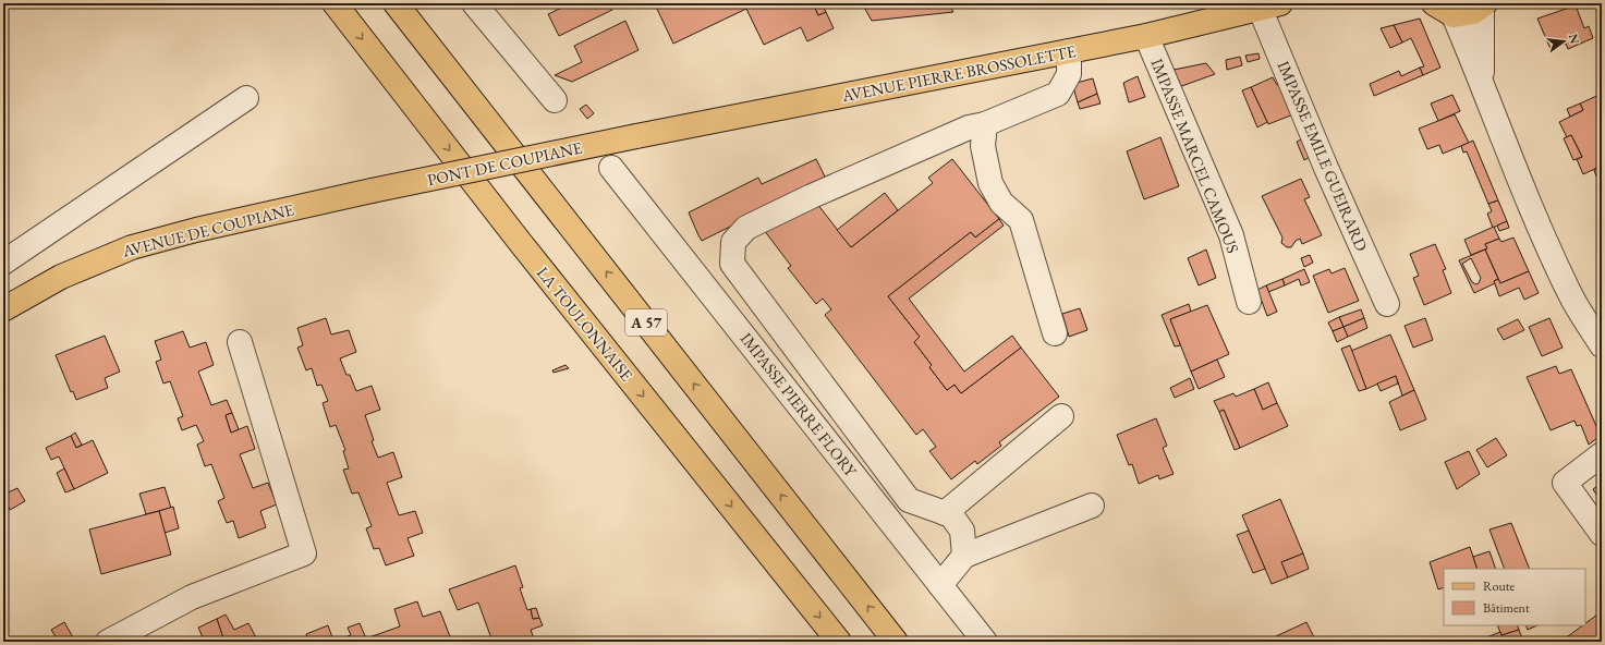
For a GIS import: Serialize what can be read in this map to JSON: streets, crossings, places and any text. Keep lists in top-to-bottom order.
{
  "streets": {
    "main road": [
      "AVENUE PIERRE BROSSOLETTE",
      "PONT DE COUPIANE",
      "AVENUE DE COUPIANE",
      "A 57",
      "LA TOULONNAISE"
    ],
    "street": ["IMPASSE MARCEL CAMOUS", "IMPASSE EMILE GUEIRARD", "IMPASSE PIERRE FLORY"]
  },
  "crossings": [
    ["AVENUE PIERRE BROSSOLETTE", "IMPASSE MARCEL CAMOUS"],
    ["AVENUE PIERRE BROSSOLETTE", "IMPASSE EMILE GUEIRARD"],
    ["AVENUE PIERRE BROSSOLETTE", "PONT DE COUPIANE"],
    ["PONT DE COUPIANE", "AVENUE DE COUPIANE"]
  ],
  "legend": ["Route", "Bâtiment"],
  "north": "right"
}
